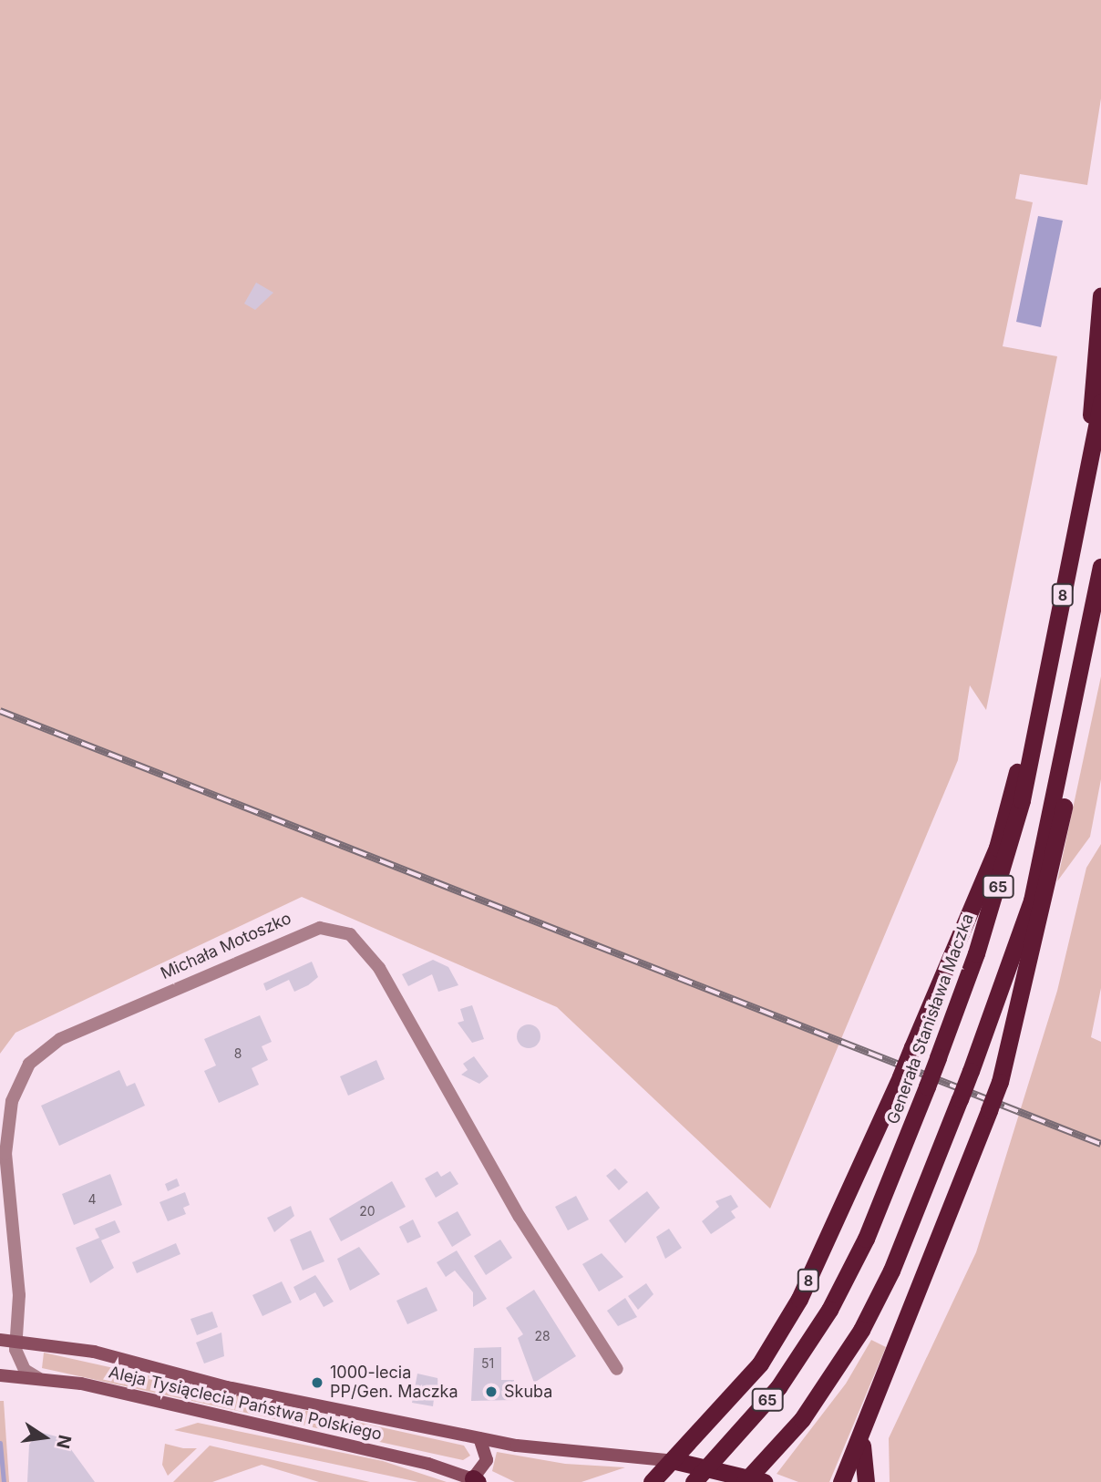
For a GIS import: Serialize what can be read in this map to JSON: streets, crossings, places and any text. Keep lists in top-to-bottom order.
{
  "streets": {
    "highway": ["8", "65", "Generała Stanisława Maczka"],
    "main road": ["Aleja Tysiąclecia Państwa Polskiego"],
    "street": ["Michała Motoszko"]
  },
  "crossings": [
    ["8", "65"],
    ["8", "Generała Stanisława Maczka"],
    ["8", "Aleja Tysiąclecia Państwa Polskiego"],
    ["Michała Motoszko", "Aleja Tysiąclecia Państwa Polskiego"]
  ],
  "places": ["1000-lecia PP/Gen. Maczka", "Skuba"],
  "house_numbers": [
    "8",
    "4",
    "20",
    "28",
    "51"
  ],
  "north": "right"
}
